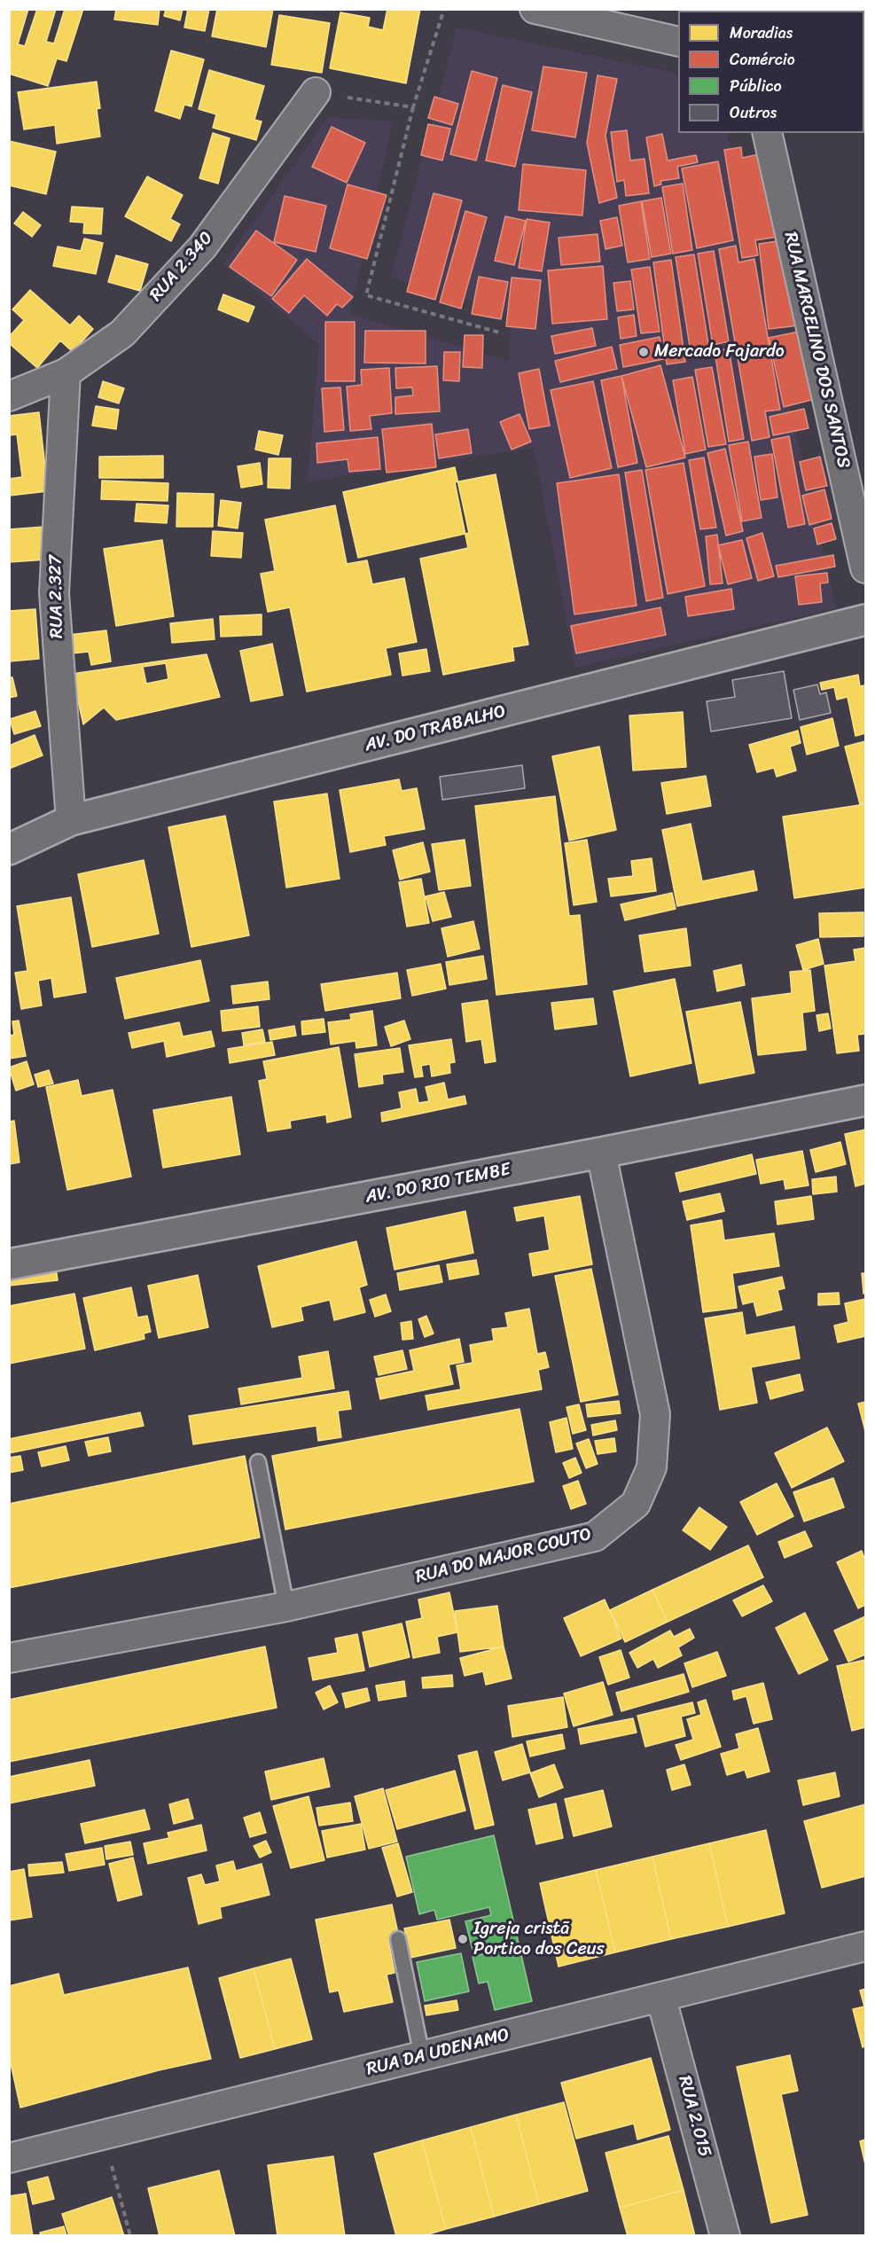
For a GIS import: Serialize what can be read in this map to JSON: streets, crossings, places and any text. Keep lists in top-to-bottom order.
{
  "streets": {
    "main road": ["AV. DO TRABALHO", "AV. DO RIO TEMBE"],
    "street": [
      "RUA 2.340",
      "RUA MARCELINO DOS SANTOS",
      "RUA 2.327",
      "RUA DO MAJOR COUTO",
      "RUA DA UDENAMO",
      "RUA 2.015"
    ]
  },
  "crossings": [
    ["RUA 2.340", "RUA 2.327"],
    ["RUA 2.327", "AV. DO TRABALHO"],
    ["AV. DO RIO TEMBE", "RUA DO MAJOR COUTO"],
    ["RUA DA UDENAMO", "RUA 2.015"]
  ],
  "places": ["Mercado Fajardo", "Igreja cristã Portico dos Ceus"],
  "legend": [
    "Moradias",
    "Comércio",
    "Público",
    "Outros"
  ]
}
